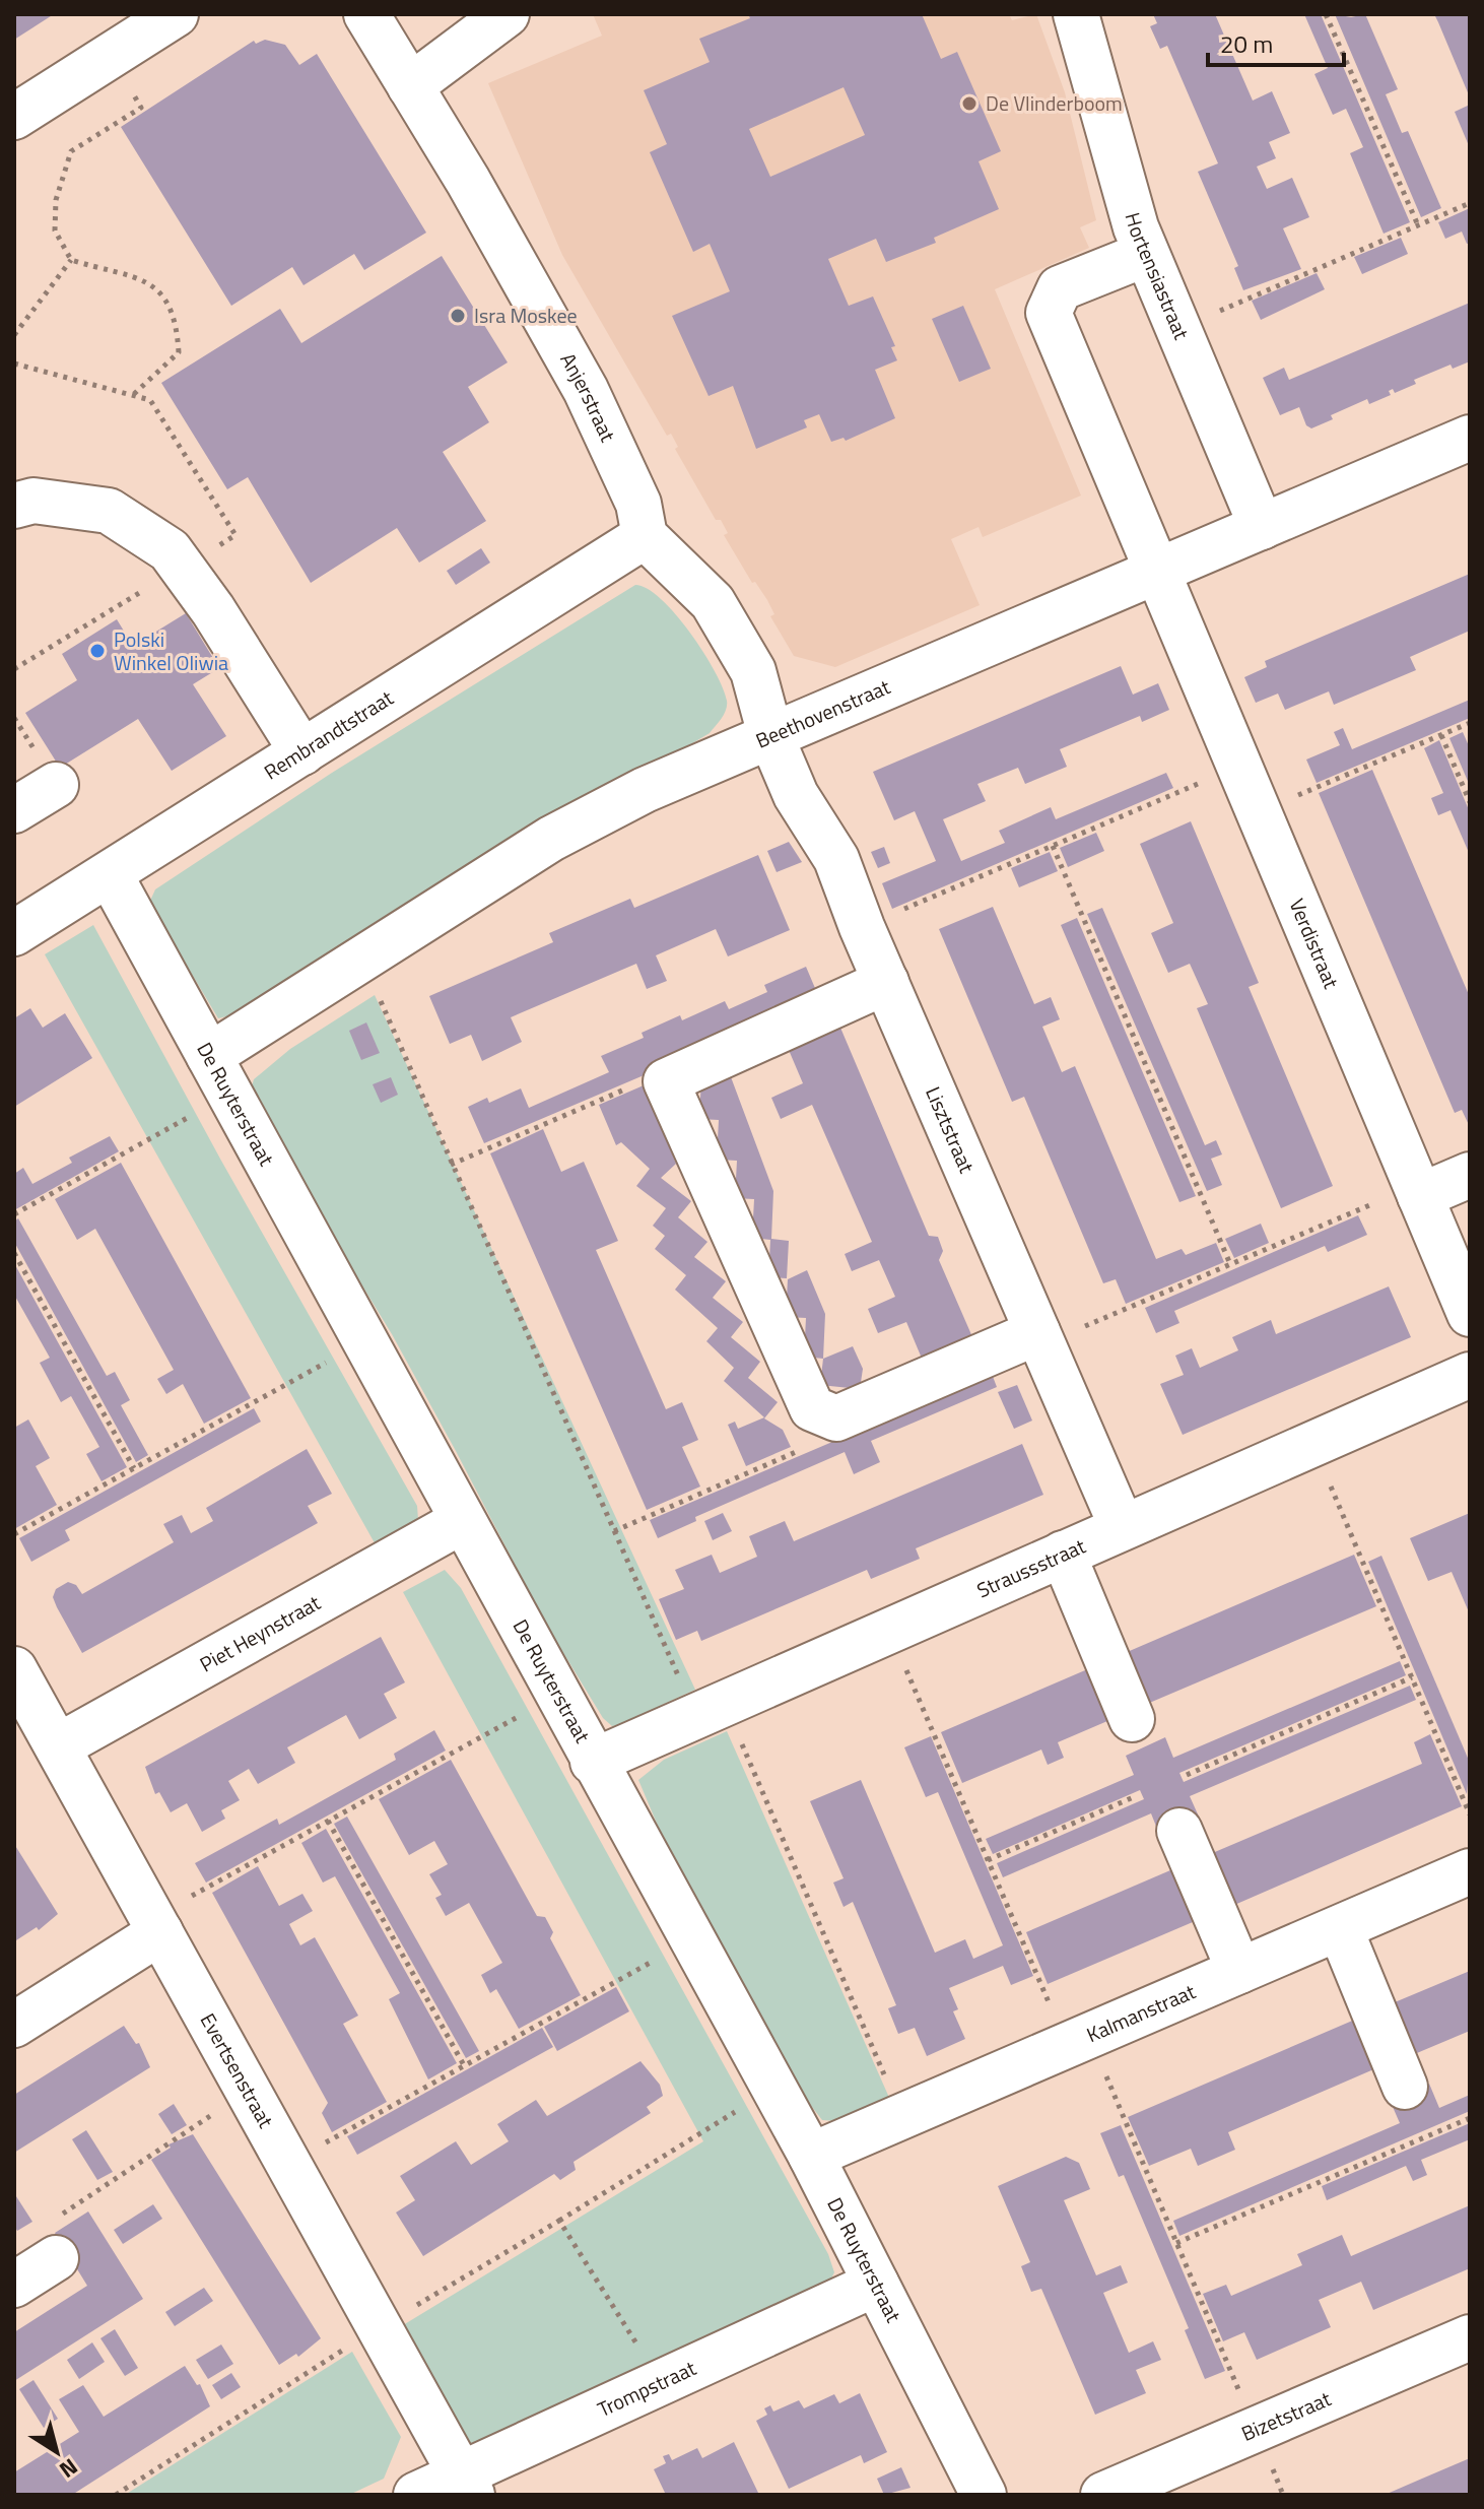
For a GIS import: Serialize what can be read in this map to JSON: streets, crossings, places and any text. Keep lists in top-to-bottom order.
{
  "streets": {
    "street": [
      "Hortensiastraat",
      "Anjerstraat",
      "Beethovenstraat",
      "Rembrandtstraat",
      "Verdistraat",
      "De Ruyterstraat",
      "Lisztstraat",
      "Straussstraat",
      "Piet Heynstraat",
      "Kalmanstraat",
      "Evertsenstraat",
      "Trompstraat",
      "Bizetstraat"
    ]
  },
  "crossings": [
    ["Hortensiastraat", "Beethovenstraat"],
    ["Hortensiastraat", "Verdistraat"],
    ["Anjerstraat", "Rembrandtstraat"],
    ["Beethovenstraat", "Verdistraat"],
    ["Beethovenstraat", "De Ruyterstraat"],
    ["Beethovenstraat", "Lisztstraat"],
    ["Rembrandtstraat", "De Ruyterstraat"],
    ["De Ruyterstraat", "Straussstraat"],
    ["De Ruyterstraat", "Piet Heynstraat"],
    ["De Ruyterstraat", "Kalmanstraat"],
    ["De Ruyterstraat", "Trompstraat"],
    ["Lisztstraat", "Straussstraat"],
    ["Piet Heynstraat", "Evertsenstraat"],
    ["Evertsenstraat", "Trompstraat"]
  ],
  "places": ["De Vlinderboom", "Isra Moskee", "Polski Winkel Oliwia"],
  "scale_bar": "20 m",
  "north": "bottom right"
}
